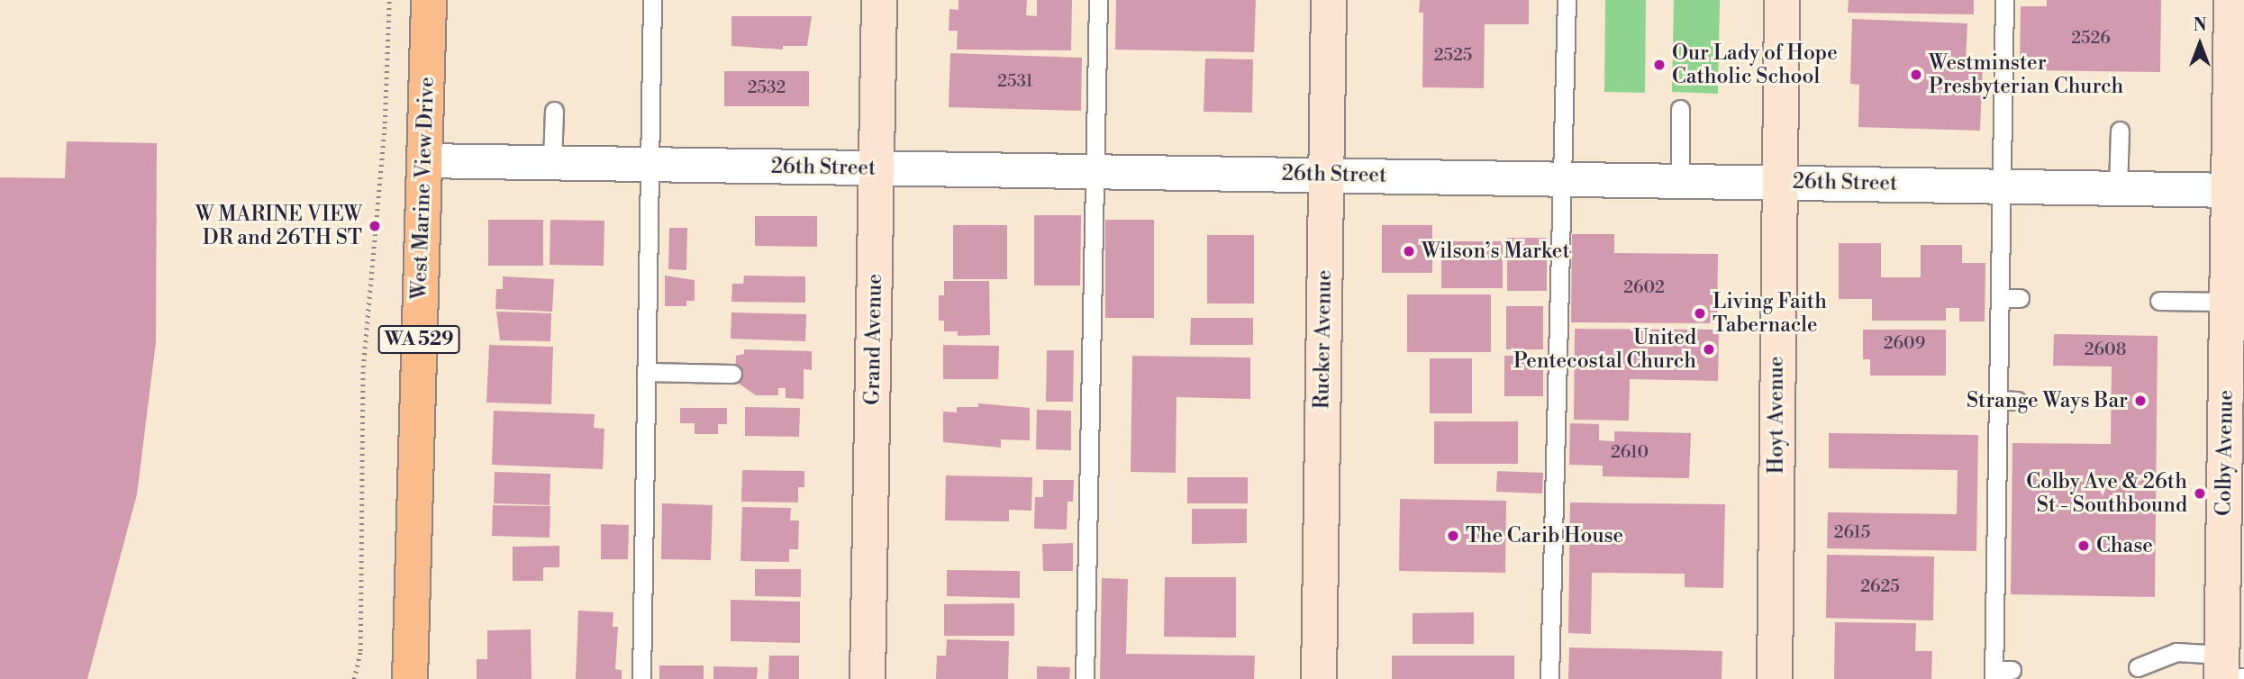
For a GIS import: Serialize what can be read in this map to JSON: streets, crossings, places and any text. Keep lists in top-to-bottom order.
{
  "streets": {
    "main road": ["West Marine View Drive", "WA 529"],
    "street": [
      "26th Street",
      "Grand Avenue",
      "Rucker Avenue",
      "Hoyt Avenue",
      "Colby Avenue"
    ]
  },
  "crossings": [
    ["26th Street", "West Marine View Drive"],
    ["26th Street", "Grand Avenue"],
    ["26th Street", "Rucker Avenue"],
    ["26th Street", "Hoyt Avenue"],
    ["26th Street", "Colby Avenue"]
  ],
  "places": [
    "Our Lady of Hope Catholic School",
    "Westminster Presbyterian Church",
    "W MARINE VIEW DR and 26TH ST",
    "Wilson’s Market",
    "Living Faith Tabernacle",
    "United Pentecostal Church",
    "Strange Ways Bar",
    "Colby Ave & 26th St - Southbound",
    "The Carib House",
    "Chase"
  ],
  "house_numbers": [
    "2526",
    "2525",
    "2531",
    "2532",
    "2602",
    "2609",
    "2608",
    "2610",
    "2615",
    "2625"
  ],
  "north": "top"
}
